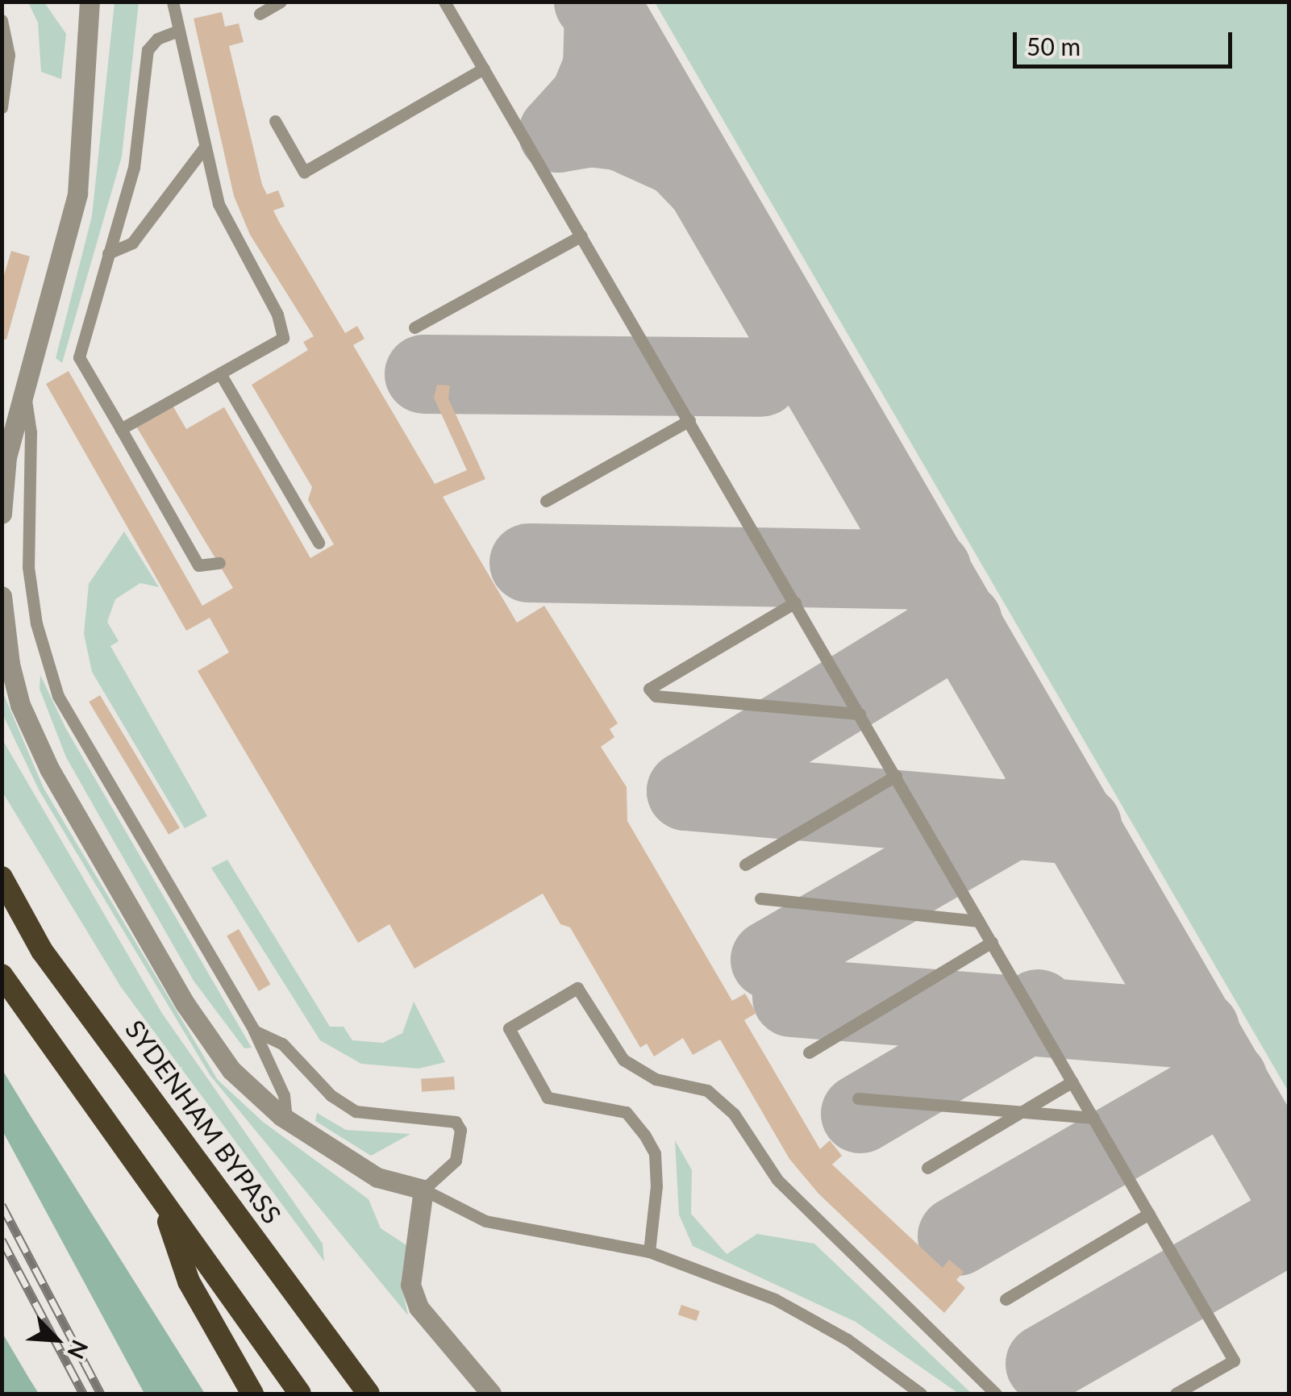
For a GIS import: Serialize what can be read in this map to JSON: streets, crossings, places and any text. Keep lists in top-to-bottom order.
{
  "streets": {
    "highway": ["SYDENHAM BYPASS"]
  },
  "scale_bar": "50 m",
  "north": "bottom right"
}
